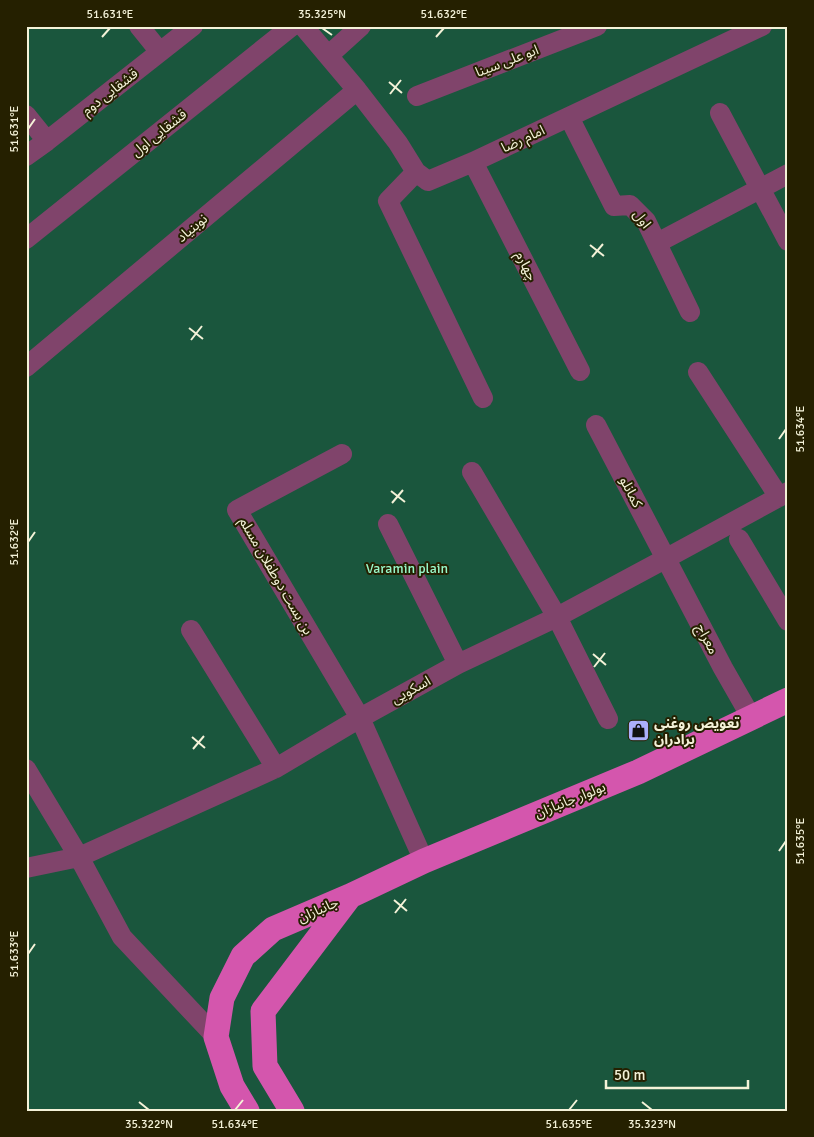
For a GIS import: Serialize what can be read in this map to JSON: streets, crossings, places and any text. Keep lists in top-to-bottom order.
{
  "streets": {
    "main road": ["بولوار جانبازان", "جانبازان"],
    "street": [
      "ابو علی سینا",
      "قشقایی دوم",
      "قشقایی اول",
      "امام رضا",
      "اول",
      "نوبنیاد",
      "چهارم",
      "کمانلو",
      "بن بست دوطفلان مسلم",
      "معراج",
      "اسکویی"
    ]
  },
  "crossings": [
    ["امام رضا", "اول"],
    ["امام رضا", "چهارم"],
    ["کمانلو", "معراج"],
    ["کمانلو", "اسکویی"],
    ["بن بست دوطفلان مسلم", "اسکویی"],
    ["معراج", "اسکویی"],
    ["معراج", "بولوار جانبازان"],
    ["بولوار جانبازان", "جانبازان"]
  ],
  "parks": ["Varamin plain"],
  "places": {
    "shop": ["تعویض روغنی برادران"]
  },
  "scale_bar": "50 m",
  "coordinates": [
    "51.631°E",
    "35.325°N",
    "51.632°E",
    "51.634°E",
    "51.635°E",
    "51.633°E",
    "35.322°N",
    "35.323°N"
  ]
}
